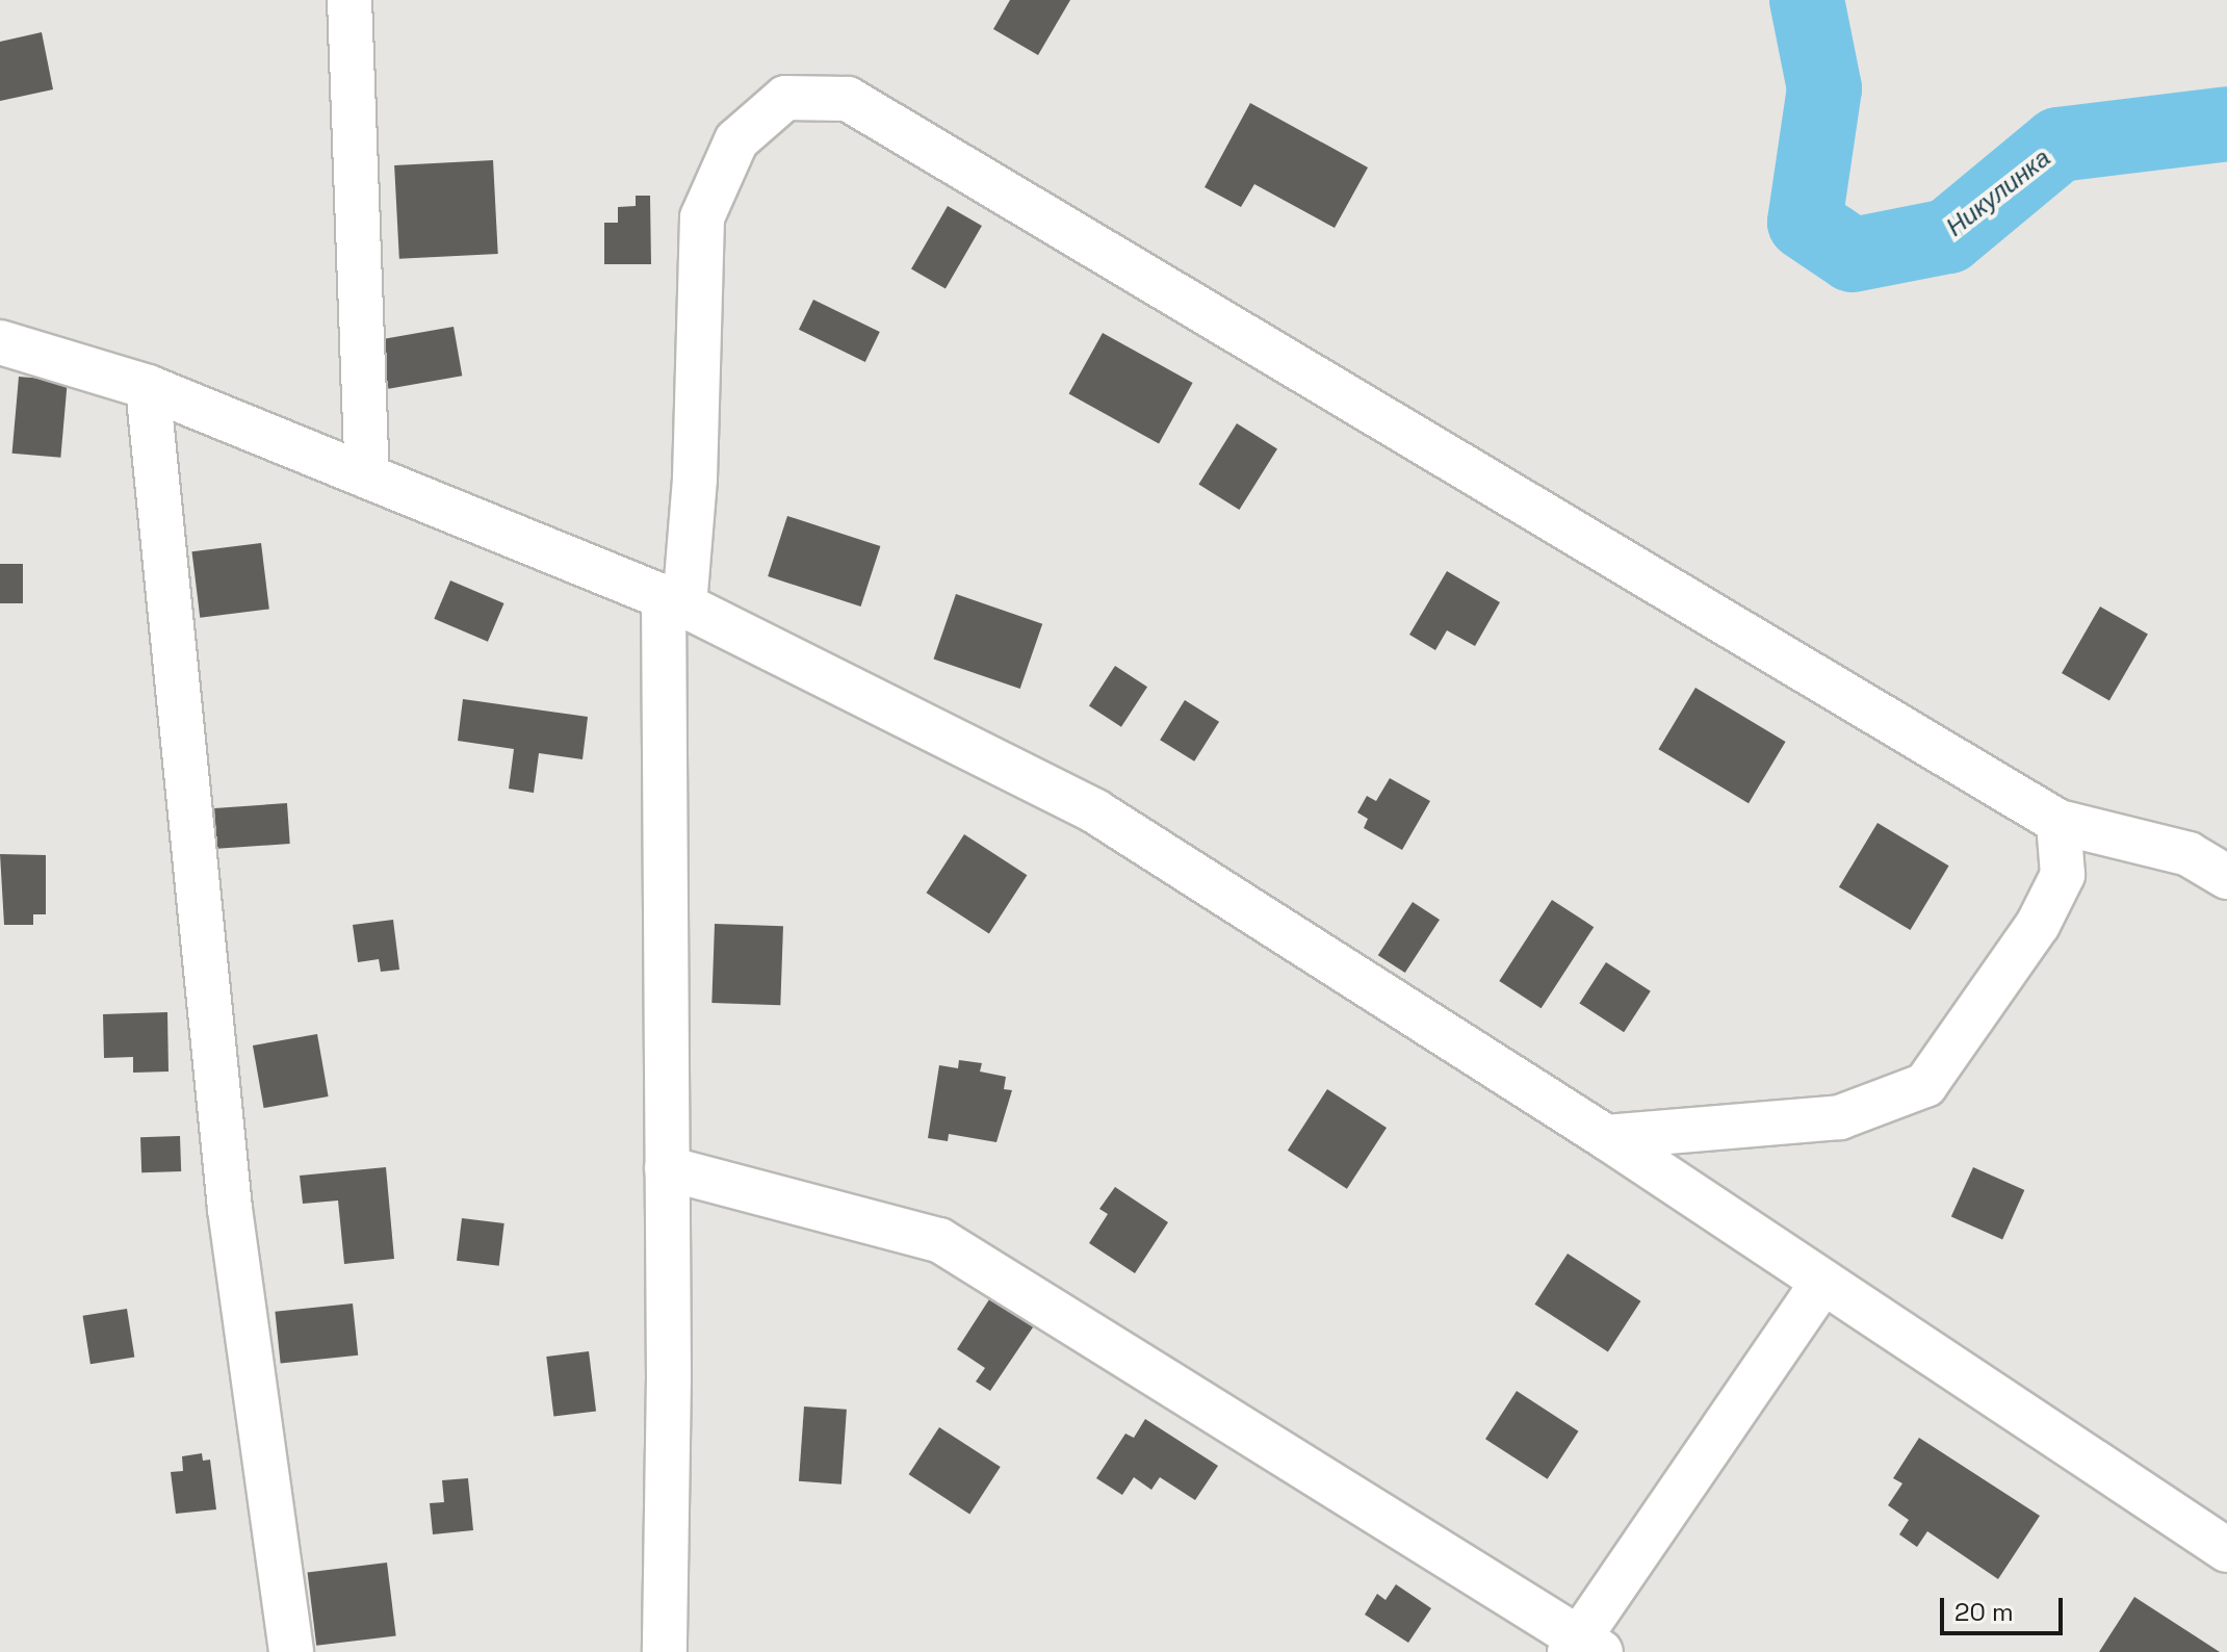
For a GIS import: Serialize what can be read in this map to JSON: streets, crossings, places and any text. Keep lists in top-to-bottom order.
{
  "water": ["Никулинка"],
  "scale_bar": "20 m"
}
